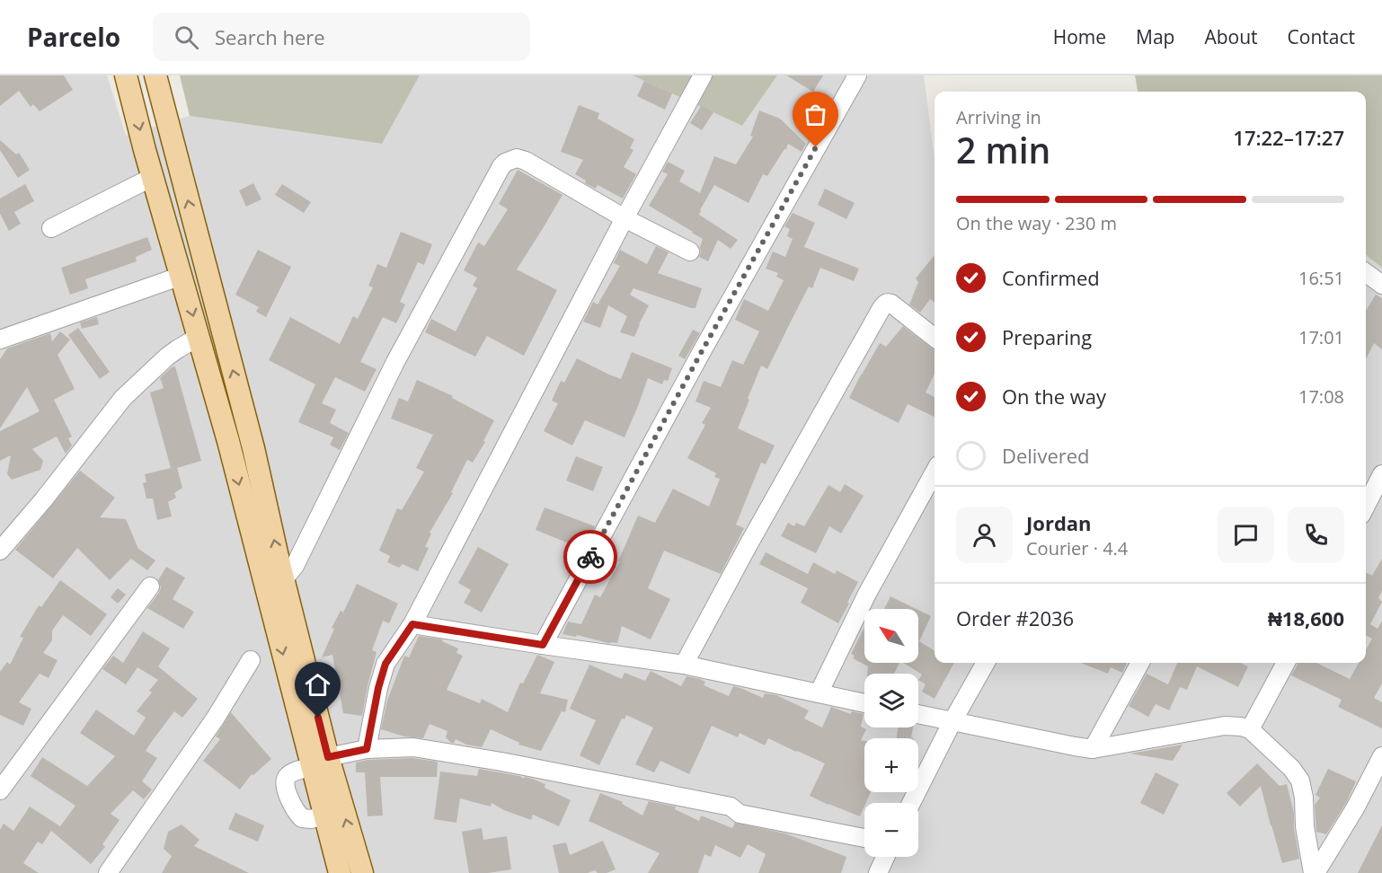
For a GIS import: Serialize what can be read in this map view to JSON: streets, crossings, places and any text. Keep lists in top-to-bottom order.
{
  "north": "top left",
  "page": {
    "header": "Parcelo",
    "search": "Search here",
    "nav": [
      "Home",
      "Map",
      "About",
      "Contact"
    ],
    "heading": ["2 min", "Arriving in", "17:22–17:27"],
    "panel": [
      "Jordan",
      "Courier · 4.4",
      "Order #2036",
      "₦18,600"
    ],
    "bar": "On the way · 230 m",
    "list": [
      ["Confirmed", "16:51"],
      ["Preparing", "17:01"],
      ["On the way", "17:08"],
      "Delivered"
    ],
    "map_buttons": ["+", "−"]
  }
}
